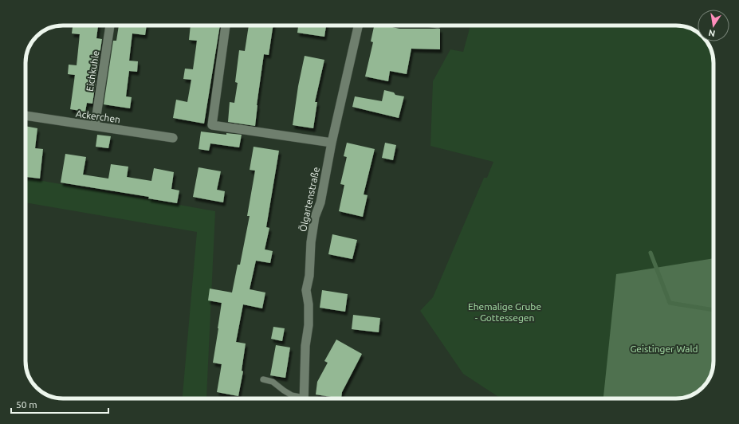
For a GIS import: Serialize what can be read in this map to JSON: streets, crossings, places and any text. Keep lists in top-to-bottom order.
{
  "streets": {
    "street": ["Eichkuhle", "Ackerchen", "Ölgartenstraße"]
  },
  "crossings": [
    ["Eichkuhle", "Ackerchen"]
  ],
  "parks": ["Ehemalige Grube - Gottessegen", "Geistinger Wald"],
  "scale_bar": "50 m",
  "north": "bottom"
}
